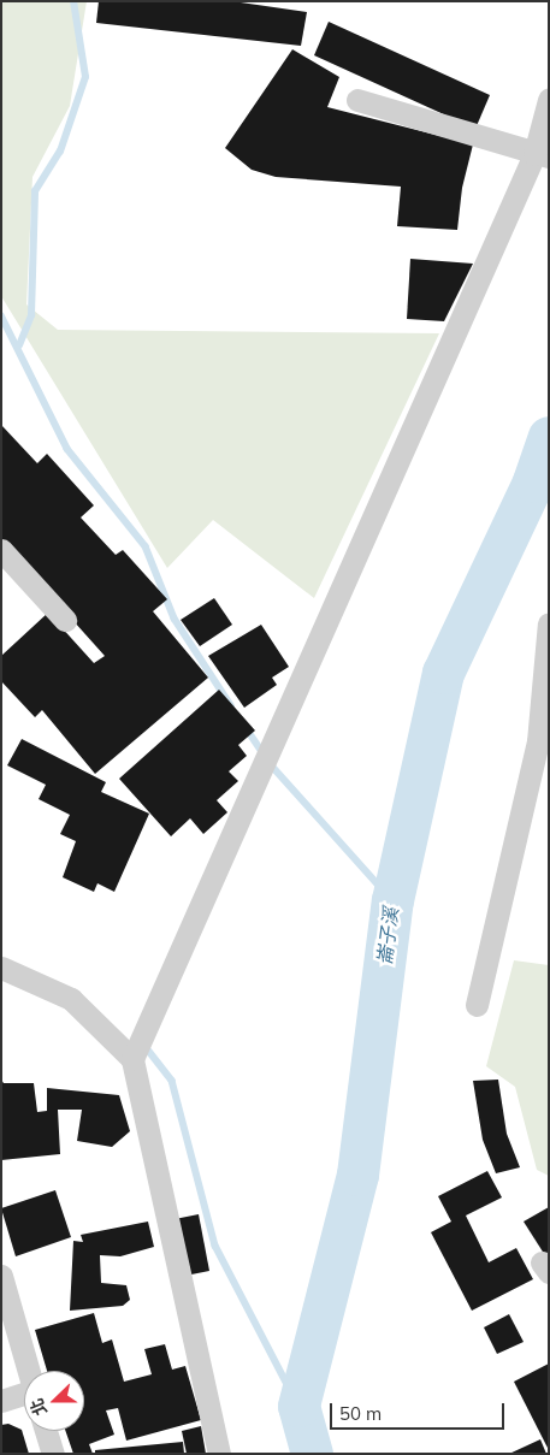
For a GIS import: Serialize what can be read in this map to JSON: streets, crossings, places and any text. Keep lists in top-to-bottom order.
{
  "water": ["崙子溪"],
  "scale_bar": "50 m",
  "north": "left"
}
